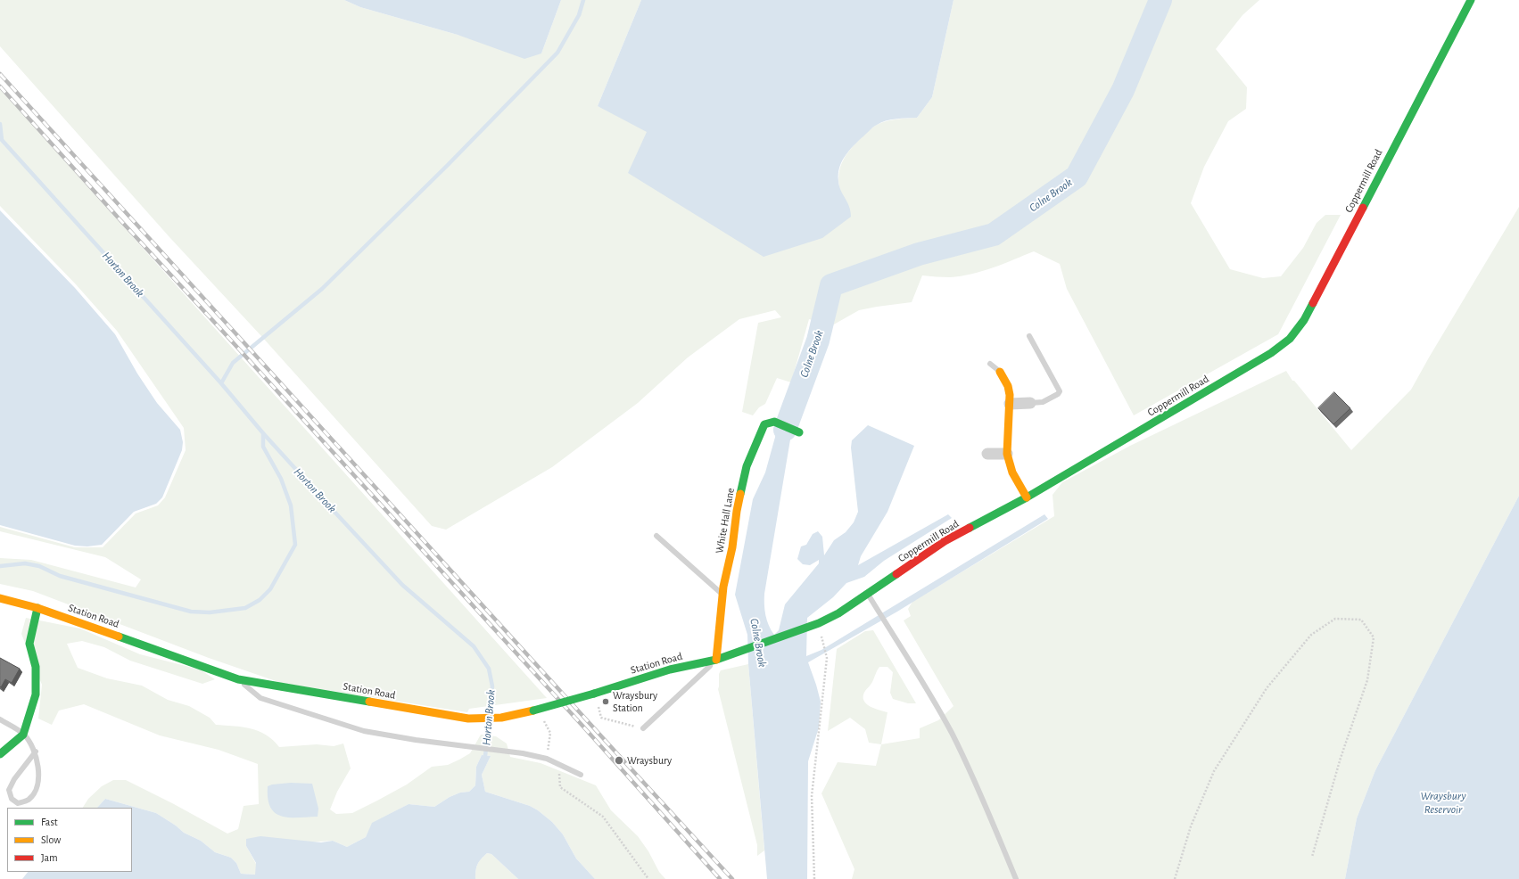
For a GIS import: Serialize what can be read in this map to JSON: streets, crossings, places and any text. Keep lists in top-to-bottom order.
{
  "streets": {
    "street": ["Coppermill Road", "White Hall Lane", "Station Road"]
  },
  "crossings": [
    ["Coppermill Road", "Station Road"],
    ["White Hall Lane", "Station Road"]
  ],
  "water": ["Colne Brook", "Horton Brook", "Wraysbury Reservoir"],
  "places": ["Wraysbury Station", "Wraysbury"],
  "legend": ["Fast", "Slow", "Jam"]
}
